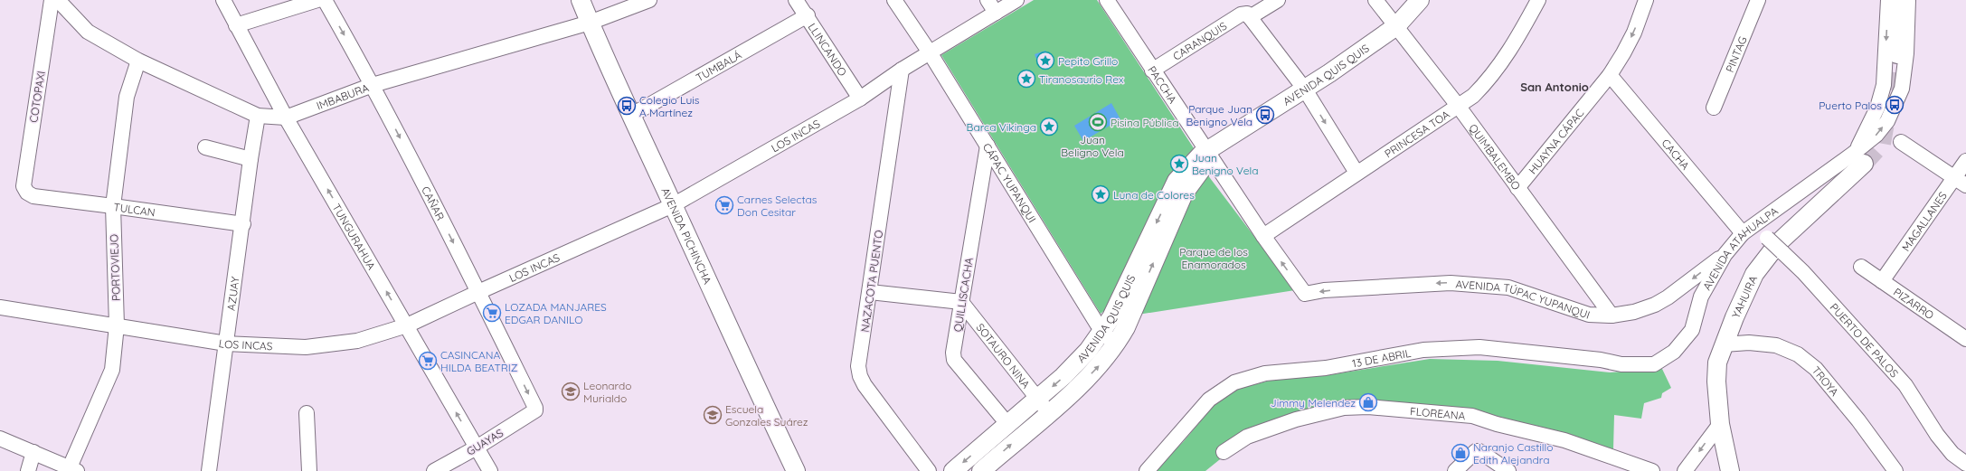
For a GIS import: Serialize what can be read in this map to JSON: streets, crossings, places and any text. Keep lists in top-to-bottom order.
{
  "streets": {
    "main road": ["AVENIDA QUIS QUIS", "AVENIDA PICHINCHA", "YAHUIRA"],
    "street": [
      "CARANQUIS",
      "LLINCANDO",
      "PINTAG",
      "TUMBALÁ",
      "PACCHA",
      "COTOPAXI",
      "IMBABURA",
      "PRINCESA TOA",
      "LOS INCAS",
      "HUAYNA CÁPAC",
      "CACHA",
      "QUIMBALEMBO",
      "CÁPAC YUPANQUI",
      "CAÑAR",
      "TULCAN",
      "MAGALLANES",
      "TUNGURAHUA",
      "AVENIDA ATAHUALPA",
      "PORTOVIEJO",
      "NAZACOTA PUENTO",
      "AZUAY",
      "QUILLISCACHA",
      "AVENIDA TÚPAC YUPANQUI",
      "PIZARRO",
      "PUERTO DE PALOS",
      "SOTAURO NINA",
      "13 DE ABRIL",
      "TROYA",
      "FLOREANA",
      "GUAYAS"
    ]
  },
  "crossings": [
    ["CARANQUIS", "PACCHA"],
    ["LLINCANDO", "TUMBALÁ"],
    ["LLINCANDO", "LOS INCAS"],
    ["TUMBALÁ", "AVENIDA PICHINCHA"],
    ["AVENIDA QUIS QUIS", "PACCHA"],
    ["AVENIDA QUIS QUIS", "QUIMBALEMBO"],
    ["AVENIDA QUIS QUIS", "CÁPAC YUPANQUI"],
    ["AVENIDA QUIS QUIS", "QUILLISCACHA"],
    ["AVENIDA QUIS QUIS", "SOTAURO NINA"],
    ["PACCHA", "PRINCESA TOA"],
    ["PACCHA", "AVENIDA TÚPAC YUPANQUI"],
    ["COTOPAXI", "TULCAN"],
    ["IMBABURA", "CAÑAR"],
    ["IMBABURA", "AVENIDA PICHINCHA"],
    ["IMBABURA", "TUNGURAHUA"],
    ["IMBABURA", "PORTOVIEJO"],
    ["IMBABURA", "AZUAY"],
    ["PRINCESA TOA", "QUIMBALEMBO"],
    ["LOS INCAS", "CÁPAC YUPANQUI"],
    ["LOS INCAS", "CAÑAR"],
    ["LOS INCAS", "AVENIDA PICHINCHA"],
    ["LOS INCAS", "TUNGURAHUA"],
    ["LOS INCAS", "PORTOVIEJO"],
    ["LOS INCAS", "NAZACOTA PUENTO"],
    ["LOS INCAS", "AZUAY"],
    ["HUAYNA CÁPAC", "CACHA"],
    ["HUAYNA CÁPAC", "QUIMBALEMBO"],
    ["CACHA", "AVENIDA ATAHUALPA"],
    ["QUIMBALEMBO", "AVENIDA TÚPAC YUPANQUI"],
    ["CÁPAC YUPANQUI", "QUILLISCACHA"],
    ["CAÑAR", "GUAYAS"],
    ["TULCAN", "PORTOVIEJO"],
    ["TULCAN", "AZUAY"],
    ["MAGALLANES", "PIZARRO"],
    ["TUNGURAHUA", "GUAYAS"],
    ["AVENIDA ATAHUALPA", "YAHUIRA"],
    ["AVENIDA ATAHUALPA", "AVENIDA TÚPAC YUPANQUI"],
    ["AVENIDA ATAHUALPA", "PUERTO DE PALOS"],
    ["AVENIDA ATAHUALPA", "13 DE ABRIL"],
    ["QUILLISCACHA", "SOTAURO NINA"],
    ["YAHUIRA", "TROYA"]
  ],
  "one_way": [
    "HUAYNA CÁPAC",
    "CAÑAR",
    "TUNGURAHUA",
    "AVENIDA TÚPAC YUPANQUI"
  ],
  "districts": ["San Antonio"],
  "parks": ["Juan Beligno Vela", "Parque de los Enamorados"],
  "places": {
    "place": [
      "Pepito Grillo",
      "Tiranosaurio Rex",
      "Barca Vikinga",
      "Juan Benigno Vela",
      "Luna de Colores"
    ],
    "bus stop": ["Puerto Palos", "Colegio Luis A Martínez", "Parque Juan Benigno Vela"],
    "sports": ["Pisina Pública"],
    "supermarket": ["Carnes Selectas Don Cesitar", "LOZADA MANJARES EDGAR DANILO", "CASINCANA HILDA BEATRIZ"],
    "school or university": ["Leonardo Murialdo", "Escuela Gonzales Suárez"],
    "shop": ["Jimmy Melendez", "Naranjo Castillo Edith Alejandra"]
  }
}
